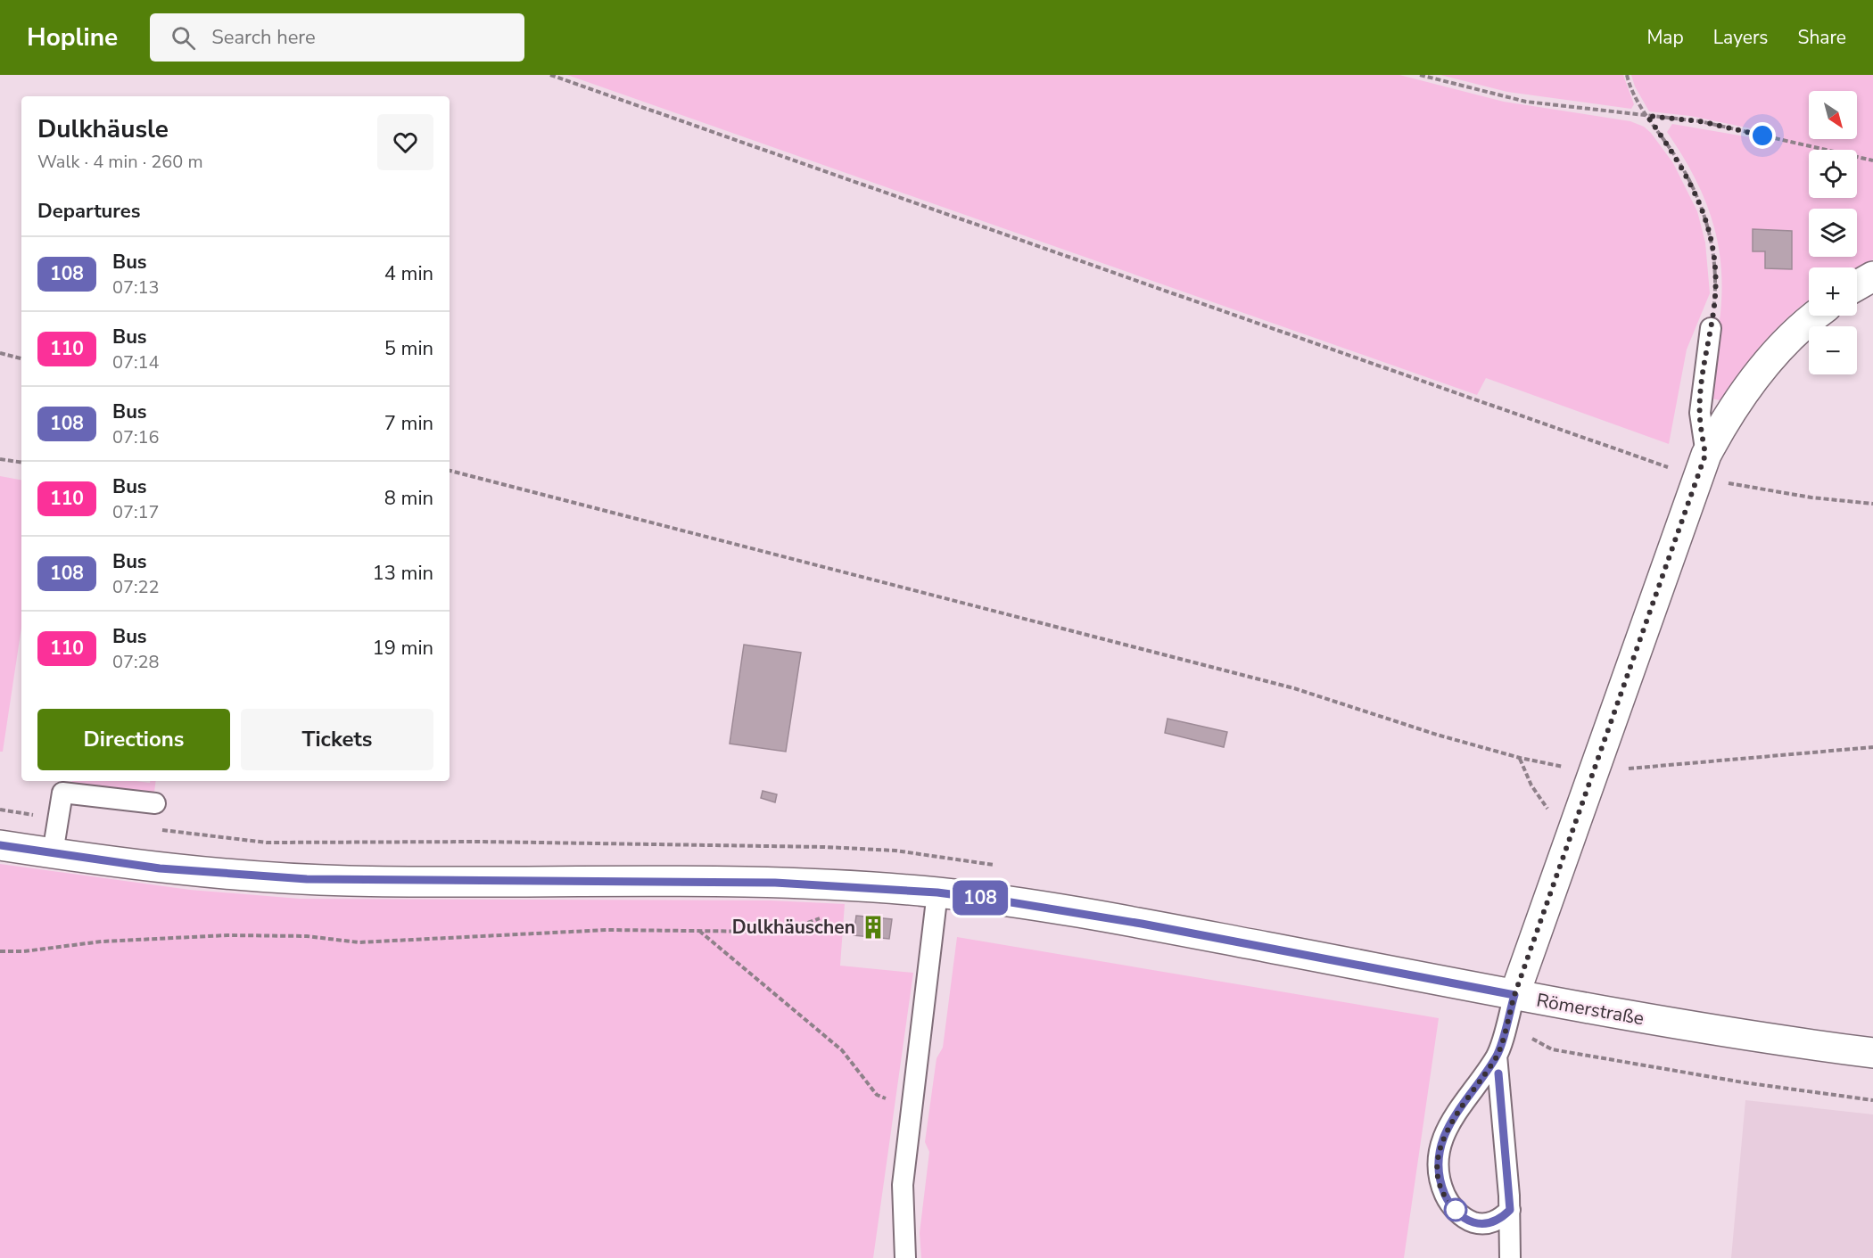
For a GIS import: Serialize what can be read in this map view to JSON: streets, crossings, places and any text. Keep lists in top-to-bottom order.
{
  "streets": {
    "street": ["Römerstraße"]
  },
  "places": {
    "building": ["Dulkhäuschen"]
  },
  "lines": ["bus line 108"],
  "north": "bottom right",
  "page": {
    "header": "Hopline",
    "search": "Search here",
    "nav": ["Map", "Layers", "Share"],
    "on_map": "108",
    "map_buttons": ["+", "−"],
    "heading": [
      ["Dulkhäusle", "Walk · 4 min · 260 m"],
      "Departures"
    ],
    "list": [
      {
        "mark": "108",
        "name": "Bus",
        "note": "07:13",
        "value": "4 min"
      },
      {
        "mark": "110",
        "name": "Bus",
        "note": "07:14",
        "value": "5 min"
      },
      {
        "mark": "108",
        "name": "Bus",
        "note": "07:16",
        "value": "7 min"
      },
      {
        "mark": "110",
        "name": "Bus",
        "note": "07:17",
        "value": "8 min"
      },
      {
        "mark": "108",
        "name": "Bus",
        "note": "07:22",
        "value": "13 min"
      },
      {
        "mark": "110",
        "name": "Bus",
        "note": "07:28",
        "value": "19 min"
      }
    ],
    "buttons": ["Directions", "Tickets"]
  }
}
